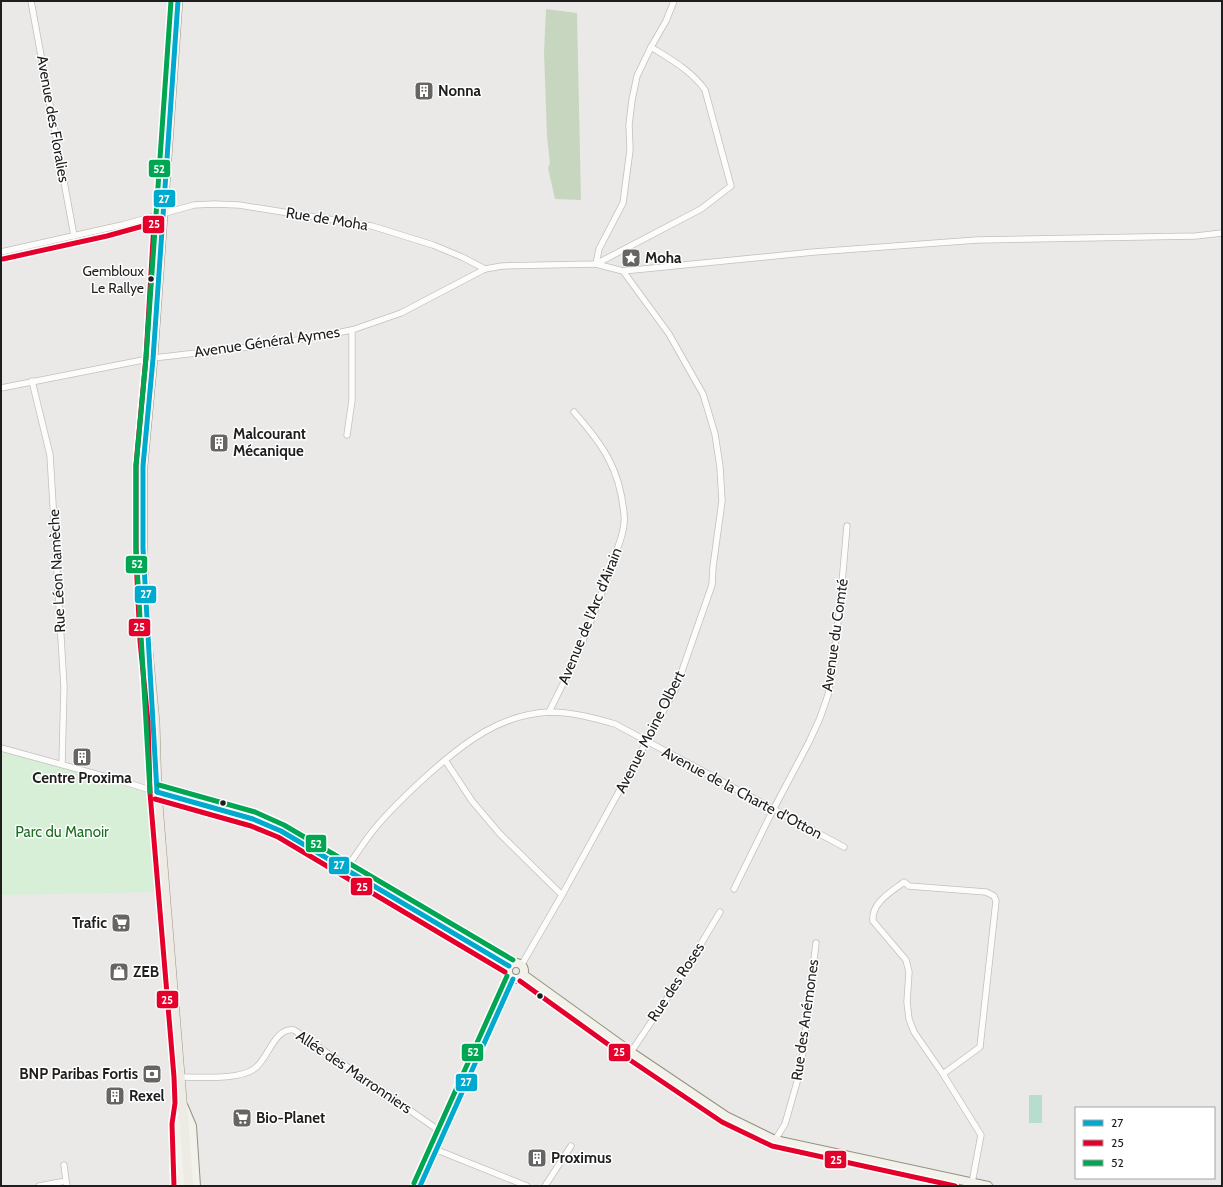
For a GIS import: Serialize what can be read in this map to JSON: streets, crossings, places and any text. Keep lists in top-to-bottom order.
{
  "streets": {
    "street": [
      "Avenue des Floralies",
      "Rue de Moha",
      "Avenue Général Aymes",
      "Rue Léon Namèche",
      "Avenue de l'Arc d'Airain",
      "Avenue du Comté",
      "Avenue Moine Olbert",
      "Avenue de la Charte d'Otton",
      "Rue des Roses",
      "Rue des Anémones",
      "Allée des Marronniers"
    ]
  },
  "crossings": [
    ["Avenue des Floralies", "Rue de Moha"],
    ["Rue de Moha", "Avenue Général Aymes"],
    ["Avenue Général Aymes", "Rue Léon Namèche"],
    ["Avenue de l'Arc d'Airain", "Avenue de la Charte d'Otton"],
    ["Avenue du Comté", "Avenue de la Charte d'Otton"],
    ["Avenue Moine Olbert", "Avenue de la Charte d'Otton"]
  ],
  "parks": ["Parc du Manoir"],
  "places": {
    "building": [
      "Nonna",
      "Malcourant Mécanique",
      "Centre Proxima",
      "Rexel",
      "Proximus"
    ],
    "place": ["Moha"],
    "other": ["Gembloux Le Rallye"],
    "supermarket": ["Trafic", "Bio-Planet"],
    "shop": ["ZEB"],
    "bank": ["BNP Paribas Fortis"]
  },
  "lines": ["transit line 27", "transit line 52", "transit line 25"],
  "legend": ["27", "25", "52"]
}
